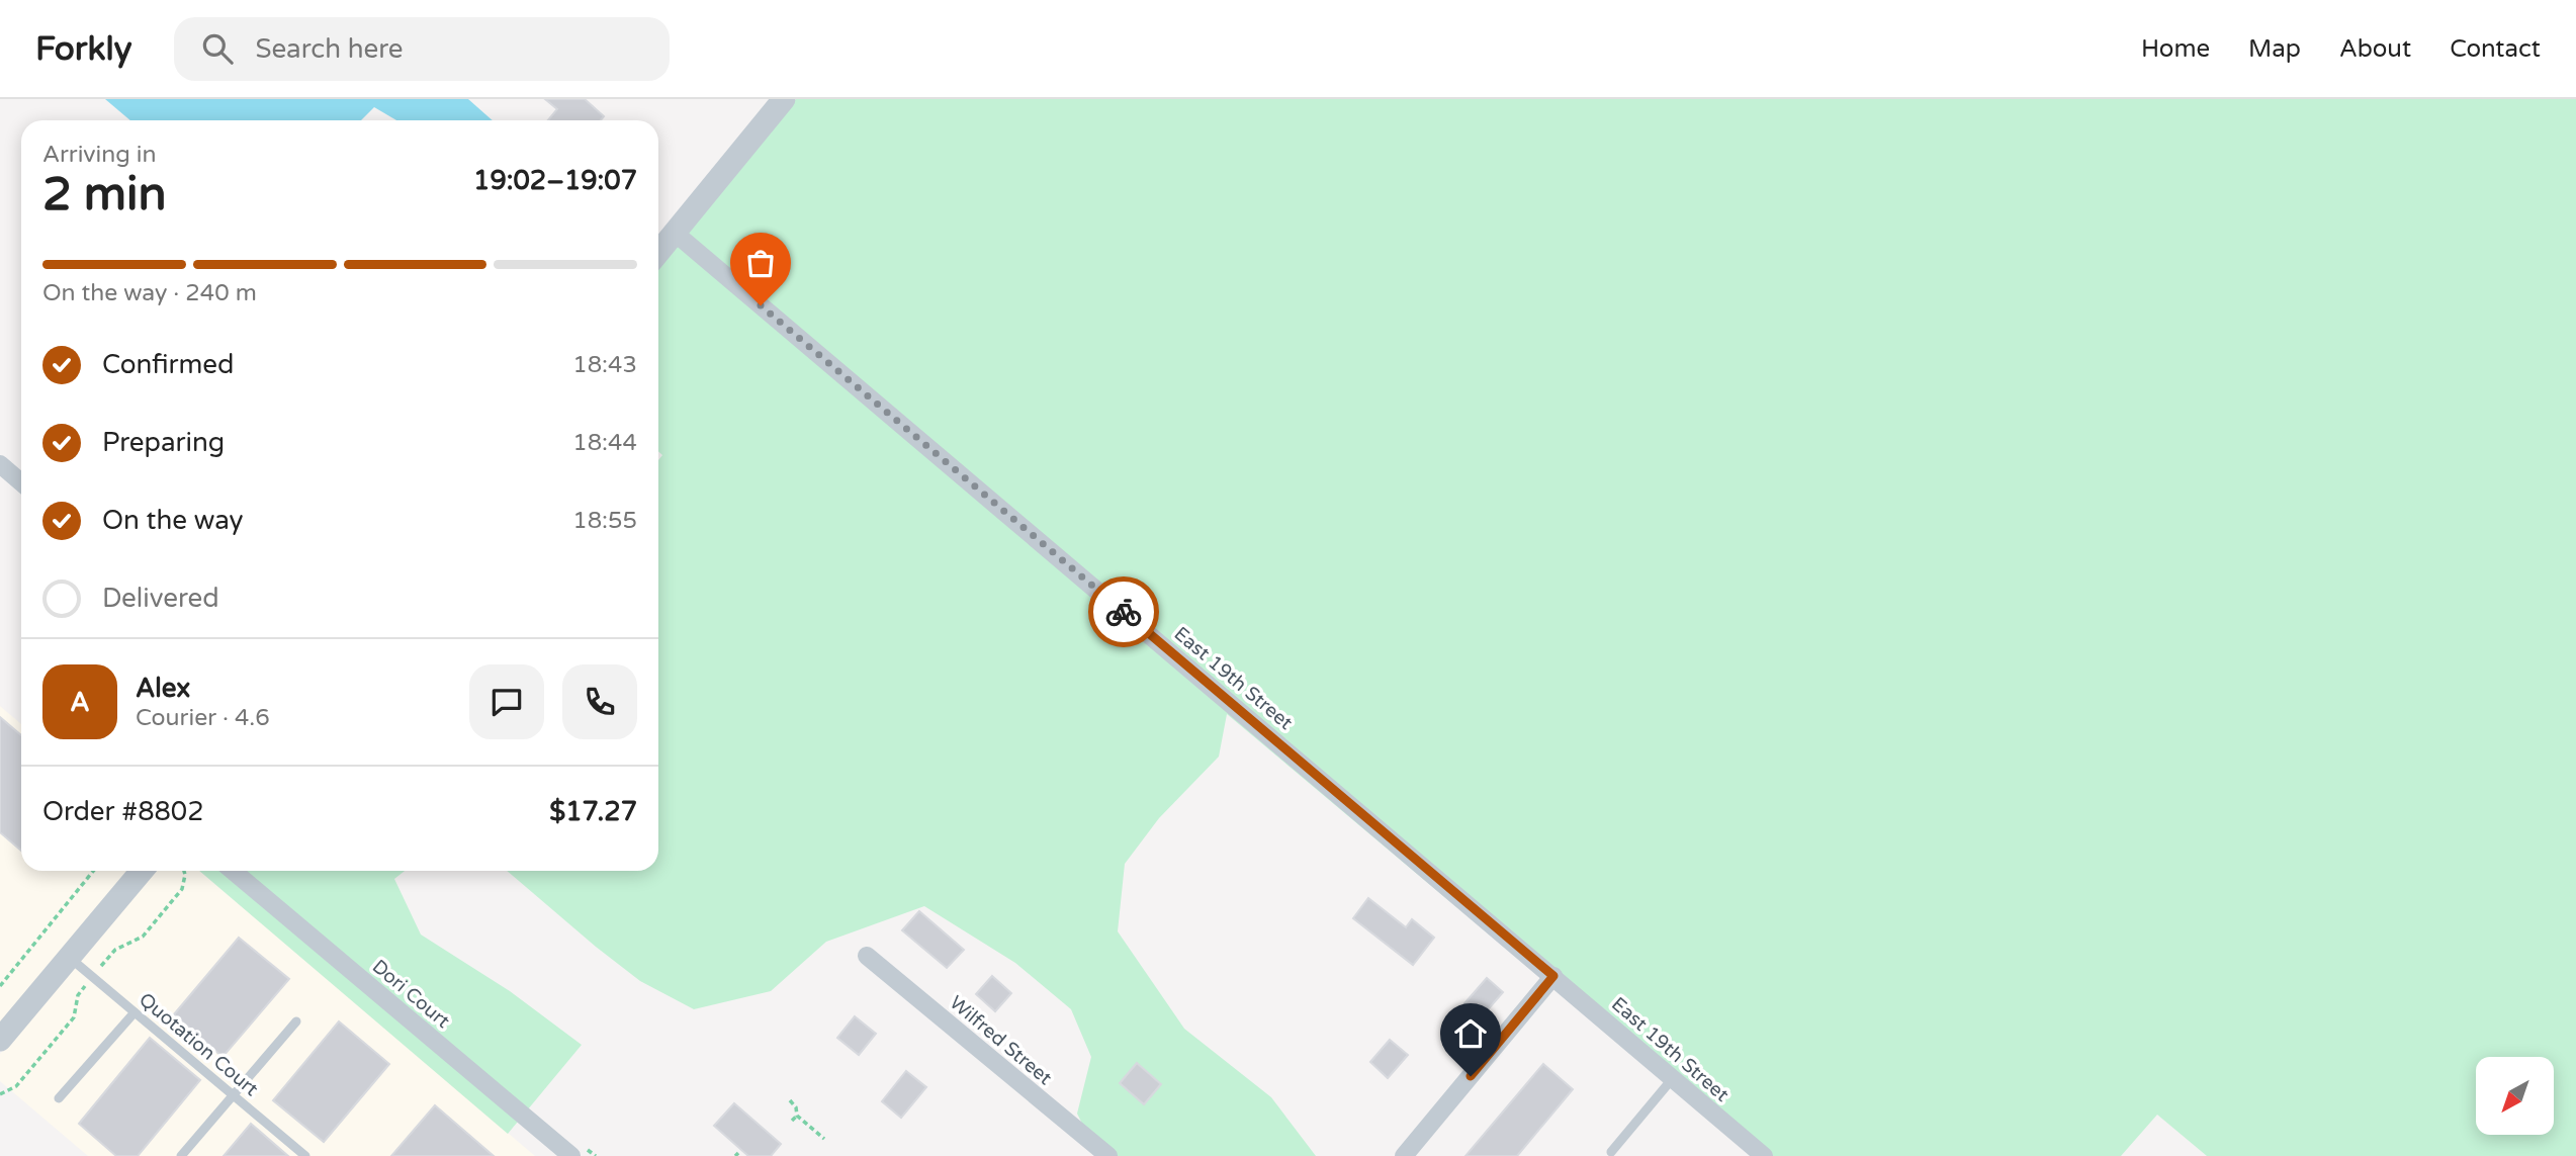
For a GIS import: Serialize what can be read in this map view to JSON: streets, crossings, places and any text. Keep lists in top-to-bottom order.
{
  "streets": {
    "street": ["East 19th Street", "Dori Court", "Wilfred Street"],
    "lane": ["Quotation Court"]
  },
  "north": "bottom left",
  "page": {
    "header": "Forkly",
    "search": "Search here",
    "nav": [
      "Home",
      "Map",
      "About",
      "Contact"
    ],
    "heading": ["2 min", "Arriving in", "19:02–19:07"],
    "panel": [
      "Alex",
      "Courier · 4.6",
      "Order #8802",
      "$17.27"
    ],
    "bar": "On the way · 240 m",
    "list": [
      ["Confirmed", "18:43"],
      ["Preparing", "18:44"],
      ["On the way", "18:55"],
      "Delivered"
    ],
    "round": "A"
  }
}
